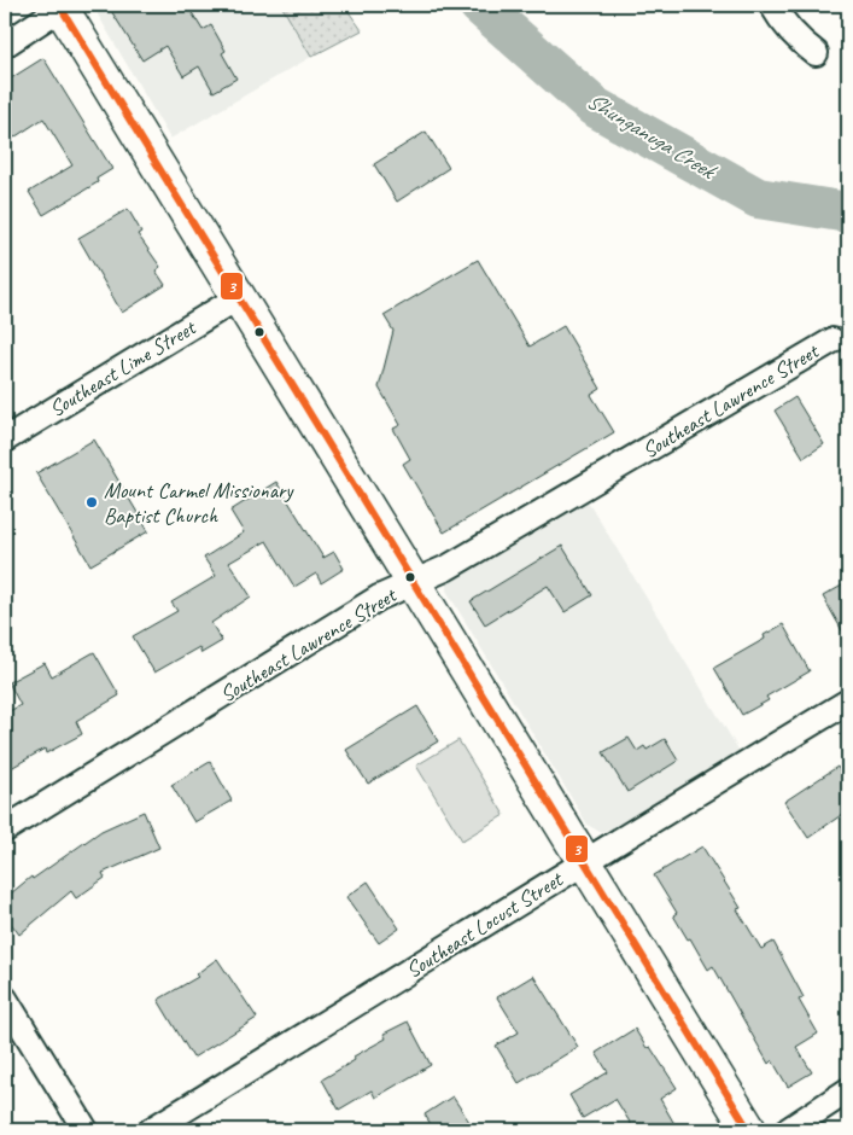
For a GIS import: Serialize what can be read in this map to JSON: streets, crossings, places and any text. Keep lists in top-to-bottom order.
{
  "streets": {
    "street": ["Southeast Lime Street", "Southeast Lawrence Street", "Southeast Locust Street"]
  },
  "water": ["Shunganuga Creek"],
  "places": ["Mount Carmel Missionary Baptist Church"],
  "lines": ["transit line 3"]
}
